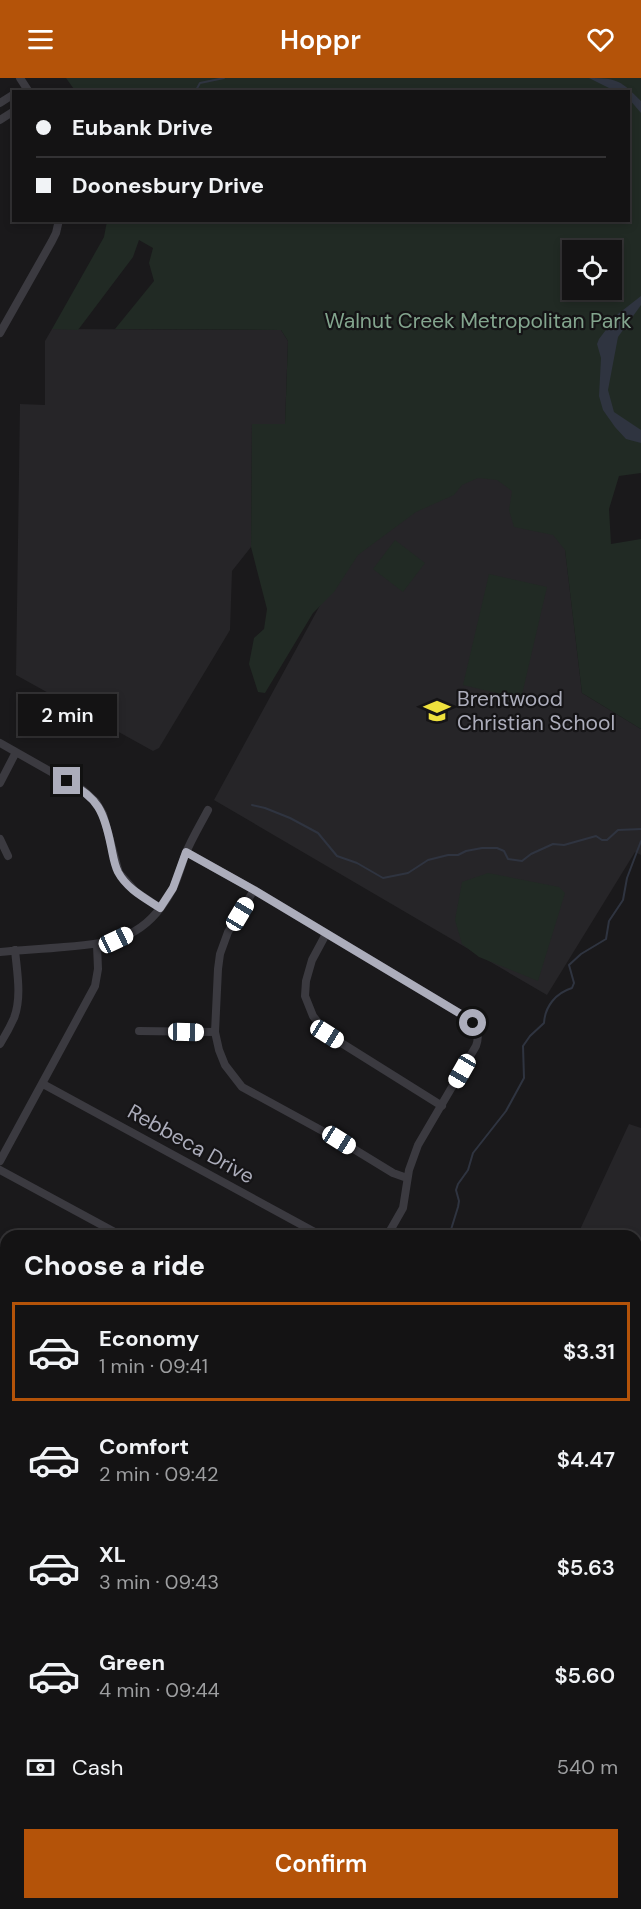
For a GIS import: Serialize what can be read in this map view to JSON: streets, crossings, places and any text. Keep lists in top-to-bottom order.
{
  "streets": {
    "street": ["Rebbeca Drive"]
  },
  "parks": ["Walnut Creek Metropolitan Park"],
  "places": {
    "school or university": ["Brentwood Christian School"]
  },
  "page": {
    "header": "Hoppr",
    "banner": ["Eubank Drive", "Doonesbury Drive"],
    "bubble": "2 min",
    "heading": "Choose a ride",
    "list": [
      {
        "name": "Economy",
        "note": "1 min · 09:41",
        "value": "$3.31"
      },
      {
        "name": "Comfort",
        "note": "2 min · 09:42",
        "value": "$4.47"
      },
      {
        "name": "XL",
        "note": "3 min · 09:43",
        "value": "$5.63"
      },
      {
        "name": "Green",
        "note": "4 min · 09:44",
        "value": "$5.60"
      }
    ],
    "pay": ["Cash", "540 m"],
    "buttons": "Confirm"
  }
}
